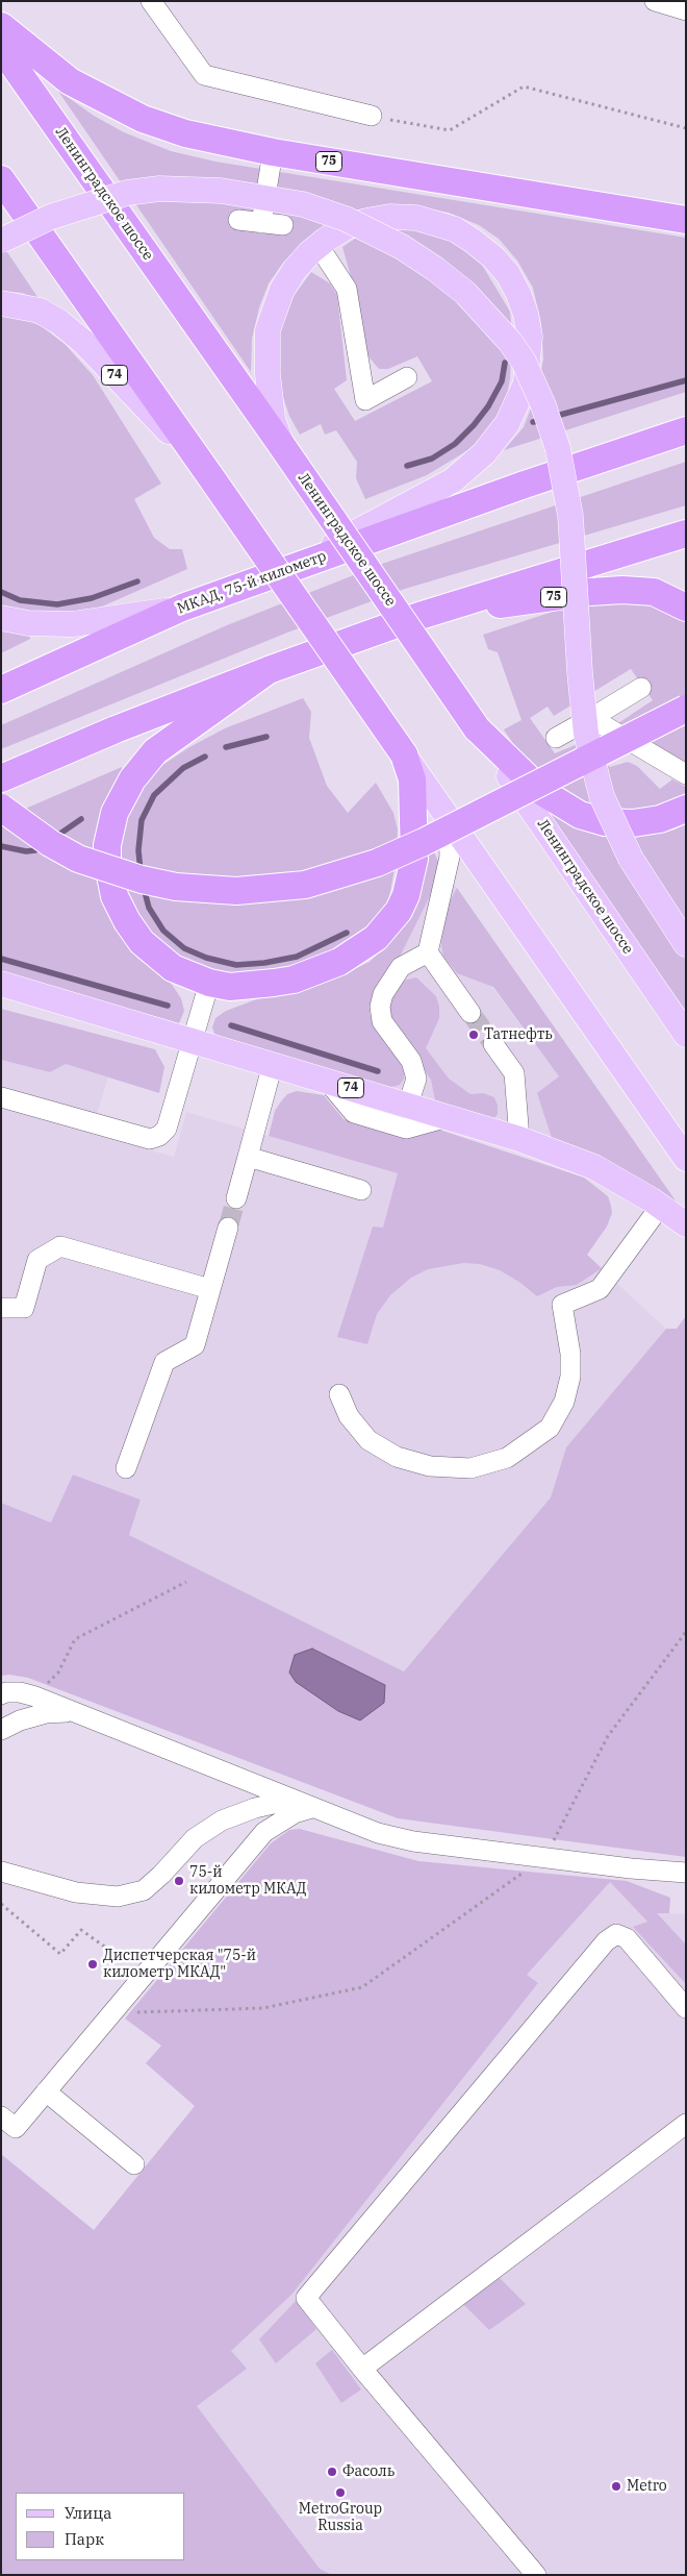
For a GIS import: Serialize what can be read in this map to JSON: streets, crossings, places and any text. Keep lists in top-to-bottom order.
{
  "streets": {
    "highway": ["75", "Ленинградское шоссе", "МКАД, 75-й километр"],
    "main road": ["74"]
  },
  "places": [
    "Татнефть",
    "75-й километр МКАД",
    "Диспетчерская \"75-й километр МКАД\"",
    "Фасоль",
    "Metro",
    "MetroGroup Russia"
  ],
  "legend": ["Улица", "Парк"]
}
